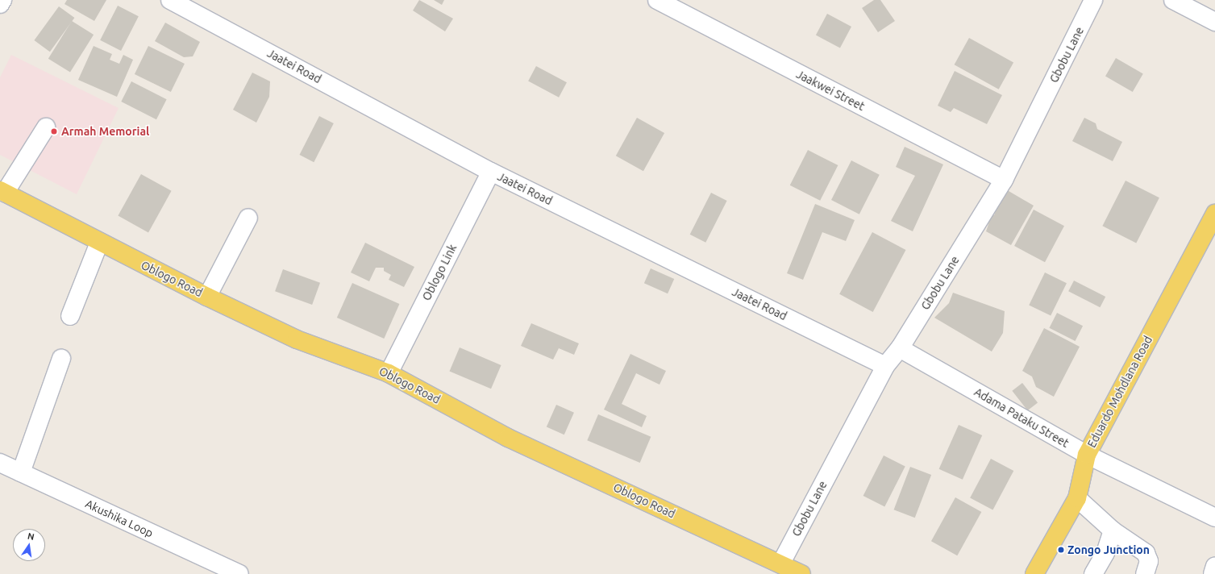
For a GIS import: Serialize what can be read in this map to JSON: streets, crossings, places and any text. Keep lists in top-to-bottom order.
{
  "streets": {
    "main road": ["Oblogo Road", "Eduardo Mohdlana Road"],
    "street": [
      "Gbobu Lane",
      "Jaatei Road",
      "Jaakwei Street",
      "Oblogo Link",
      "Adama Pataku Street",
      "Akushika Loop"
    ]
  },
  "crossings": [
    ["Gbobu Lane", "Jaatei Road"],
    ["Gbobu Lane", "Jaakwei Street"],
    ["Gbobu Lane", "Oblogo Road"],
    ["Gbobu Lane", "Adama Pataku Street"],
    ["Jaatei Road", "Oblogo Link"],
    ["Oblogo Link", "Oblogo Road"],
    ["Eduardo Mohdlana Road", "Adama Pataku Street"]
  ],
  "places": ["Armah Memorial", "Zongo Junction"],
  "north": "top"
}
